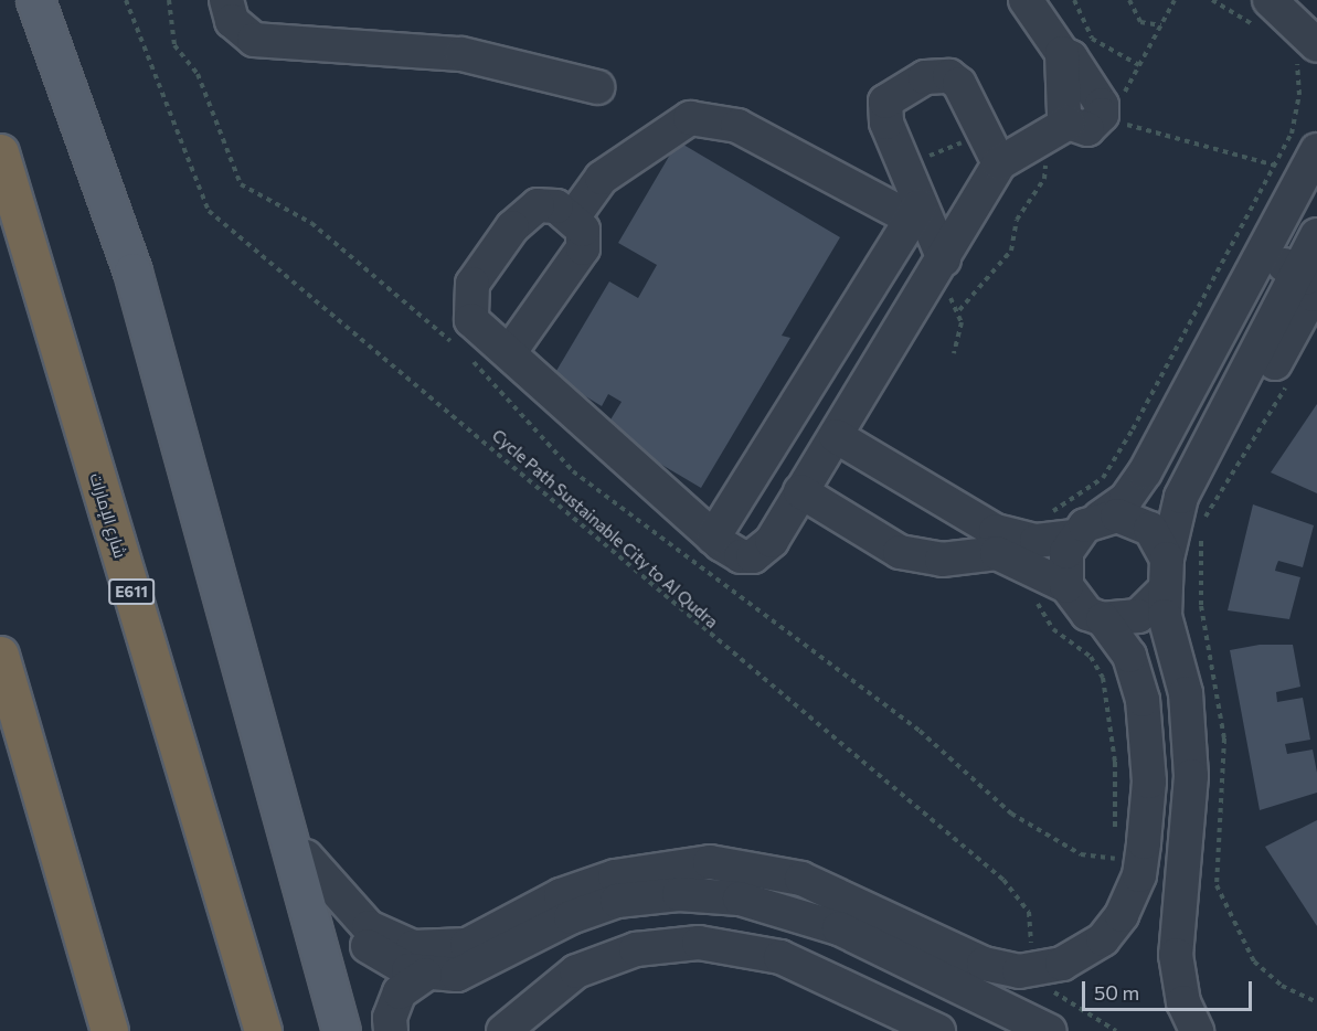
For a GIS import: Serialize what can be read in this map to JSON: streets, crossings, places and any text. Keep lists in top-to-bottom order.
{
  "streets": {
    "highway": ["شارع الإمارات", "E611"],
    "path": ["Cycle Path Sustainable City to Al Qudra"]
  },
  "scale_bar": "50 m"
}
